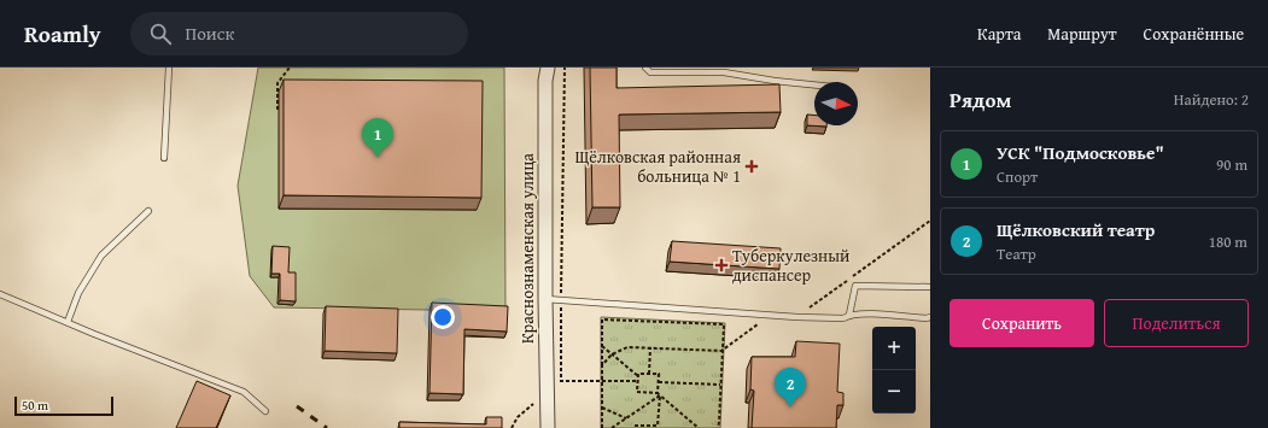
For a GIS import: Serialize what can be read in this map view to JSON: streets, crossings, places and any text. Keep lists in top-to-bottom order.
{
  "streets": {
    "street": ["Краснознаменская улица"]
  },
  "places": {
    "health": ["Щёлковская районная больница № 1", "Туберкулезный диспансер"]
  },
  "scale_bar": "50 m",
  "north": "right",
  "page": {
    "header": "Roamly",
    "search": "Поиск",
    "nav": ["Карта", "Маршрут", "Сохранённые"],
    "heading": ["Рядом", "Найдено: 2"],
    "pins": ["1", "2"],
    "list": [
      {
        "mark": "1",
        "name": "УСК \"Подмосковье\"",
        "note": "Спорт",
        "value": "90 m"
      },
      {
        "mark": "2",
        "name": "Щёлковский театр",
        "note": "Театр",
        "value": "180 m"
      }
    ],
    "buttons": ["Сохранить", "Поделиться"],
    "map_buttons": ["+", "−"],
    "scale": "50 m"
  }
}
